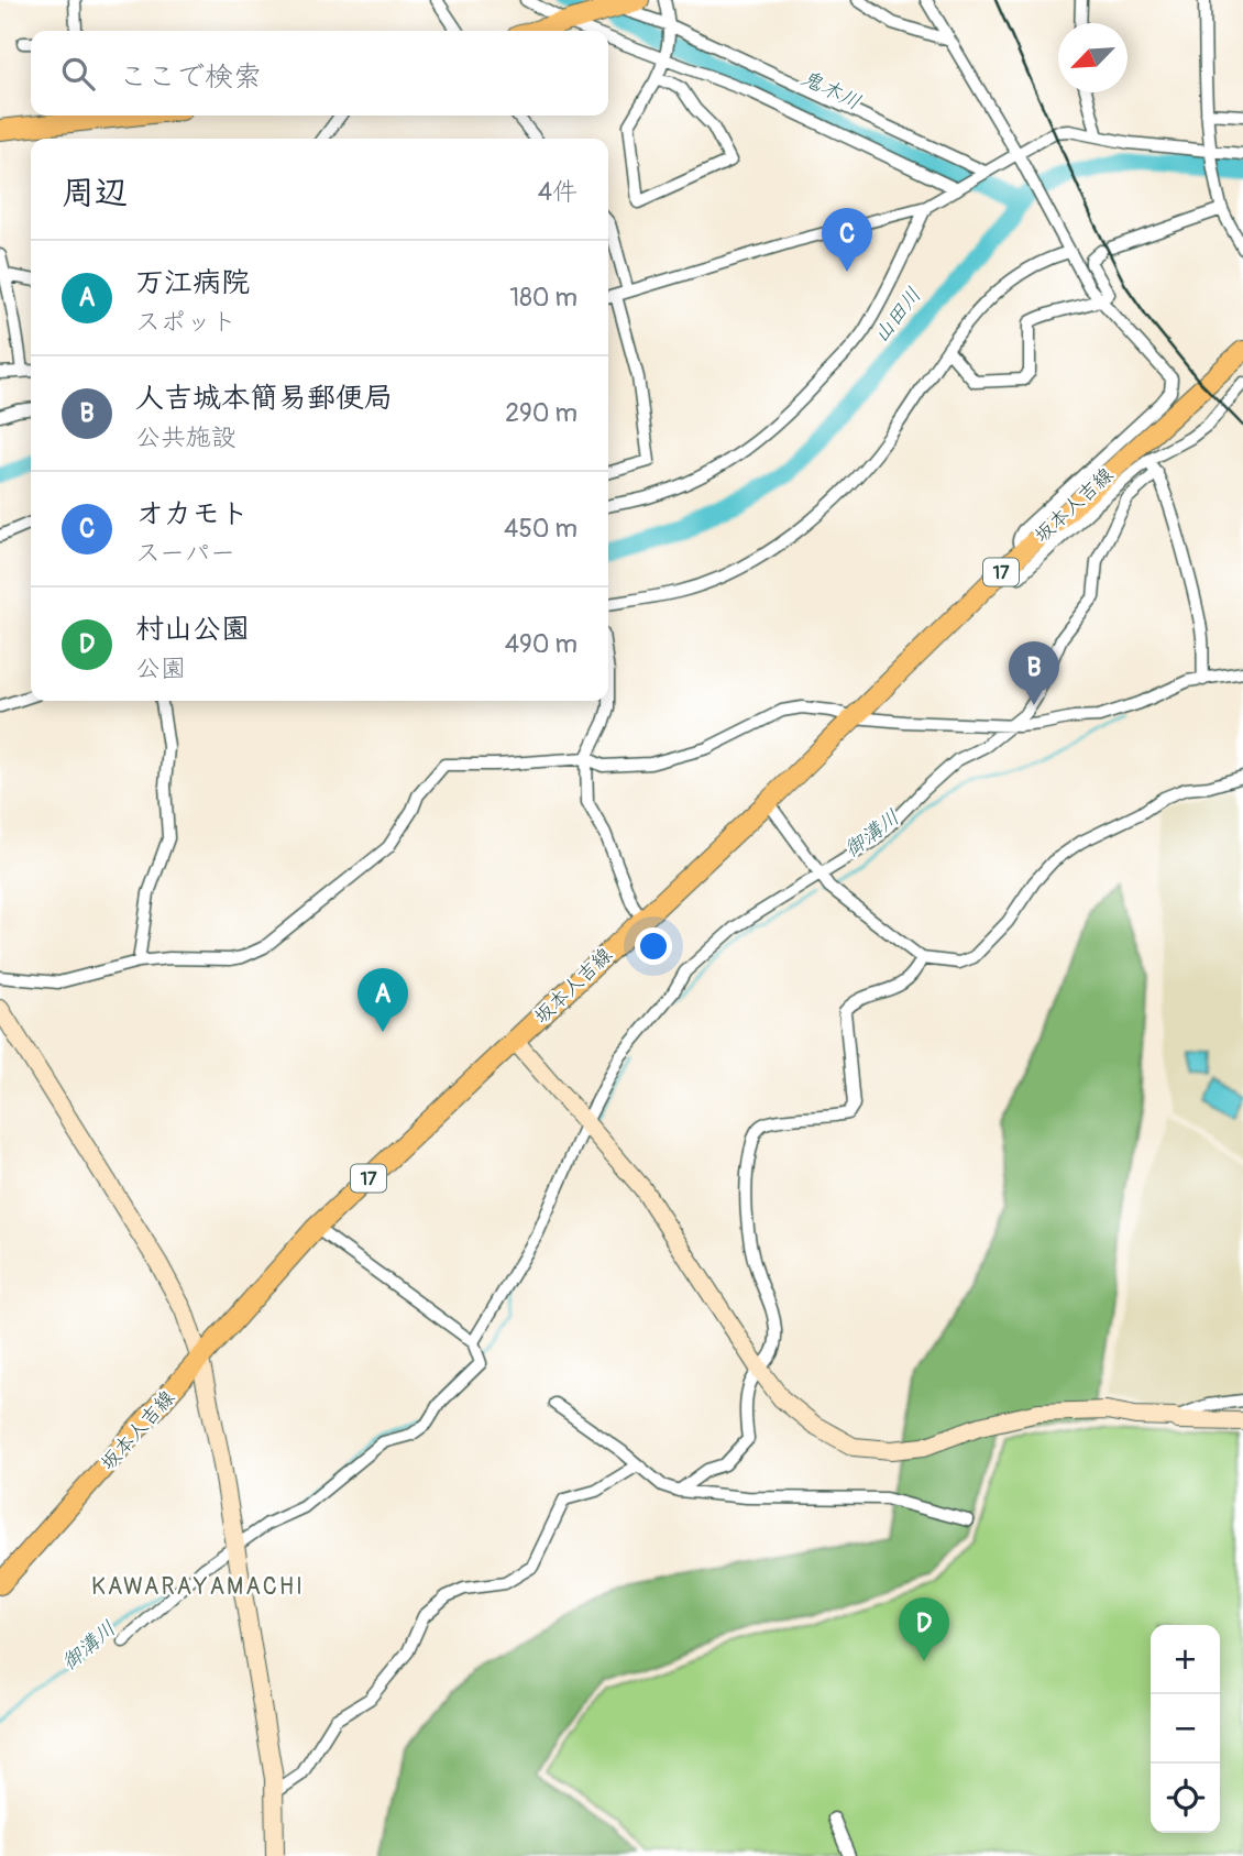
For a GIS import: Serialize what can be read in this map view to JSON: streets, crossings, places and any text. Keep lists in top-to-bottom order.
{
  "streets": {
    "main road": ["坂本人吉線", "17"]
  },
  "districts": ["KAWARAYAMACHI"],
  "water": ["鬼木川", "山田川", "御溝川"],
  "north": "bottom left",
  "page": {
    "search": "ここで検索",
    "heading": ["周辺", "4件"],
    "pins": [
      "C",
      "B",
      "A",
      "D"
    ],
    "list": [
      {
        "mark": "A",
        "name": "万江病院",
        "note": "スポット",
        "value": "180 m"
      },
      {
        "mark": "B",
        "name": "人吉城本簡易郵便局",
        "note": "公共施設",
        "value": "290 m"
      },
      {
        "mark": "C",
        "name": "オカモト",
        "note": "スーパー",
        "value": "450 m"
      },
      {
        "mark": "D",
        "name": "村山公園",
        "note": "公園",
        "value": "490 m"
      }
    ],
    "map_buttons": ["+", "−"]
  }
}
